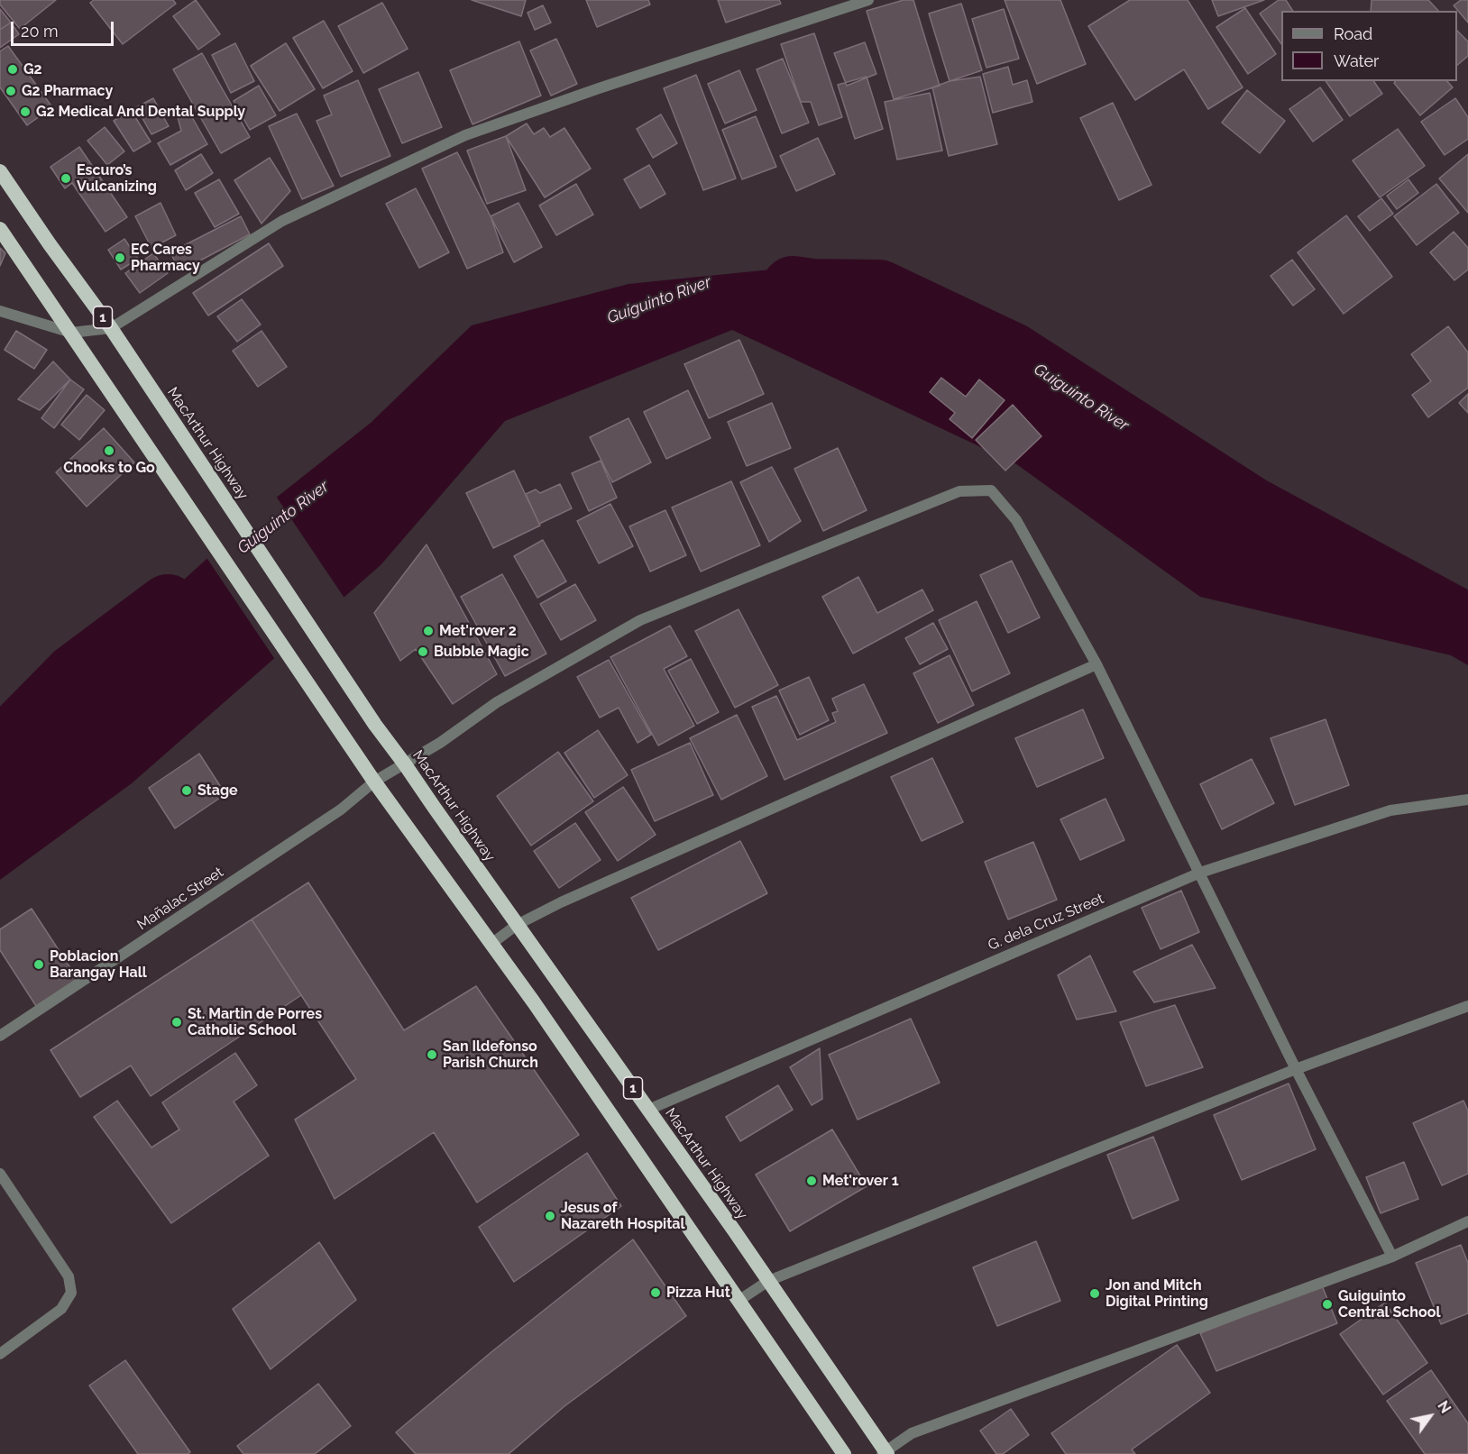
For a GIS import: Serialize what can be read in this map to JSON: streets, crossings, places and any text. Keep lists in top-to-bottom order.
{
  "streets": {
    "highway": ["1", "MacArthur Highway"],
    "street": ["Mañalac Street", "G. dela Cruz Street"]
  },
  "crossings": [
    ["1", "Mañalac Street"],
    ["MacArthur Highway", "Mañalac Street"],
    ["MacArthur Highway", "G. dela Cruz Street"]
  ],
  "water": ["Guiguinto River"],
  "places": [
    "G2",
    "G2 Pharmacy",
    "G2 Medical And Dental Supply",
    "Escuro’s Vulcanizing",
    "EC Cares Pharmacy",
    "Chooks to Go",
    "Met'rover 2",
    "Bubble Magic",
    "Stage",
    "Poblacion Barangay Hall",
    "St. Martin de Porres Catholic School",
    "San Ildefonso Parish Church",
    "Met'rover 1",
    "Jesus of Nazareth Hospital",
    "Pizza Hut",
    "Jon and Mitch Digital Printing",
    "Guiguinto Central School"
  ],
  "legend": ["Road", "Water"],
  "scale_bar": "20 m",
  "north": "top right"
}
